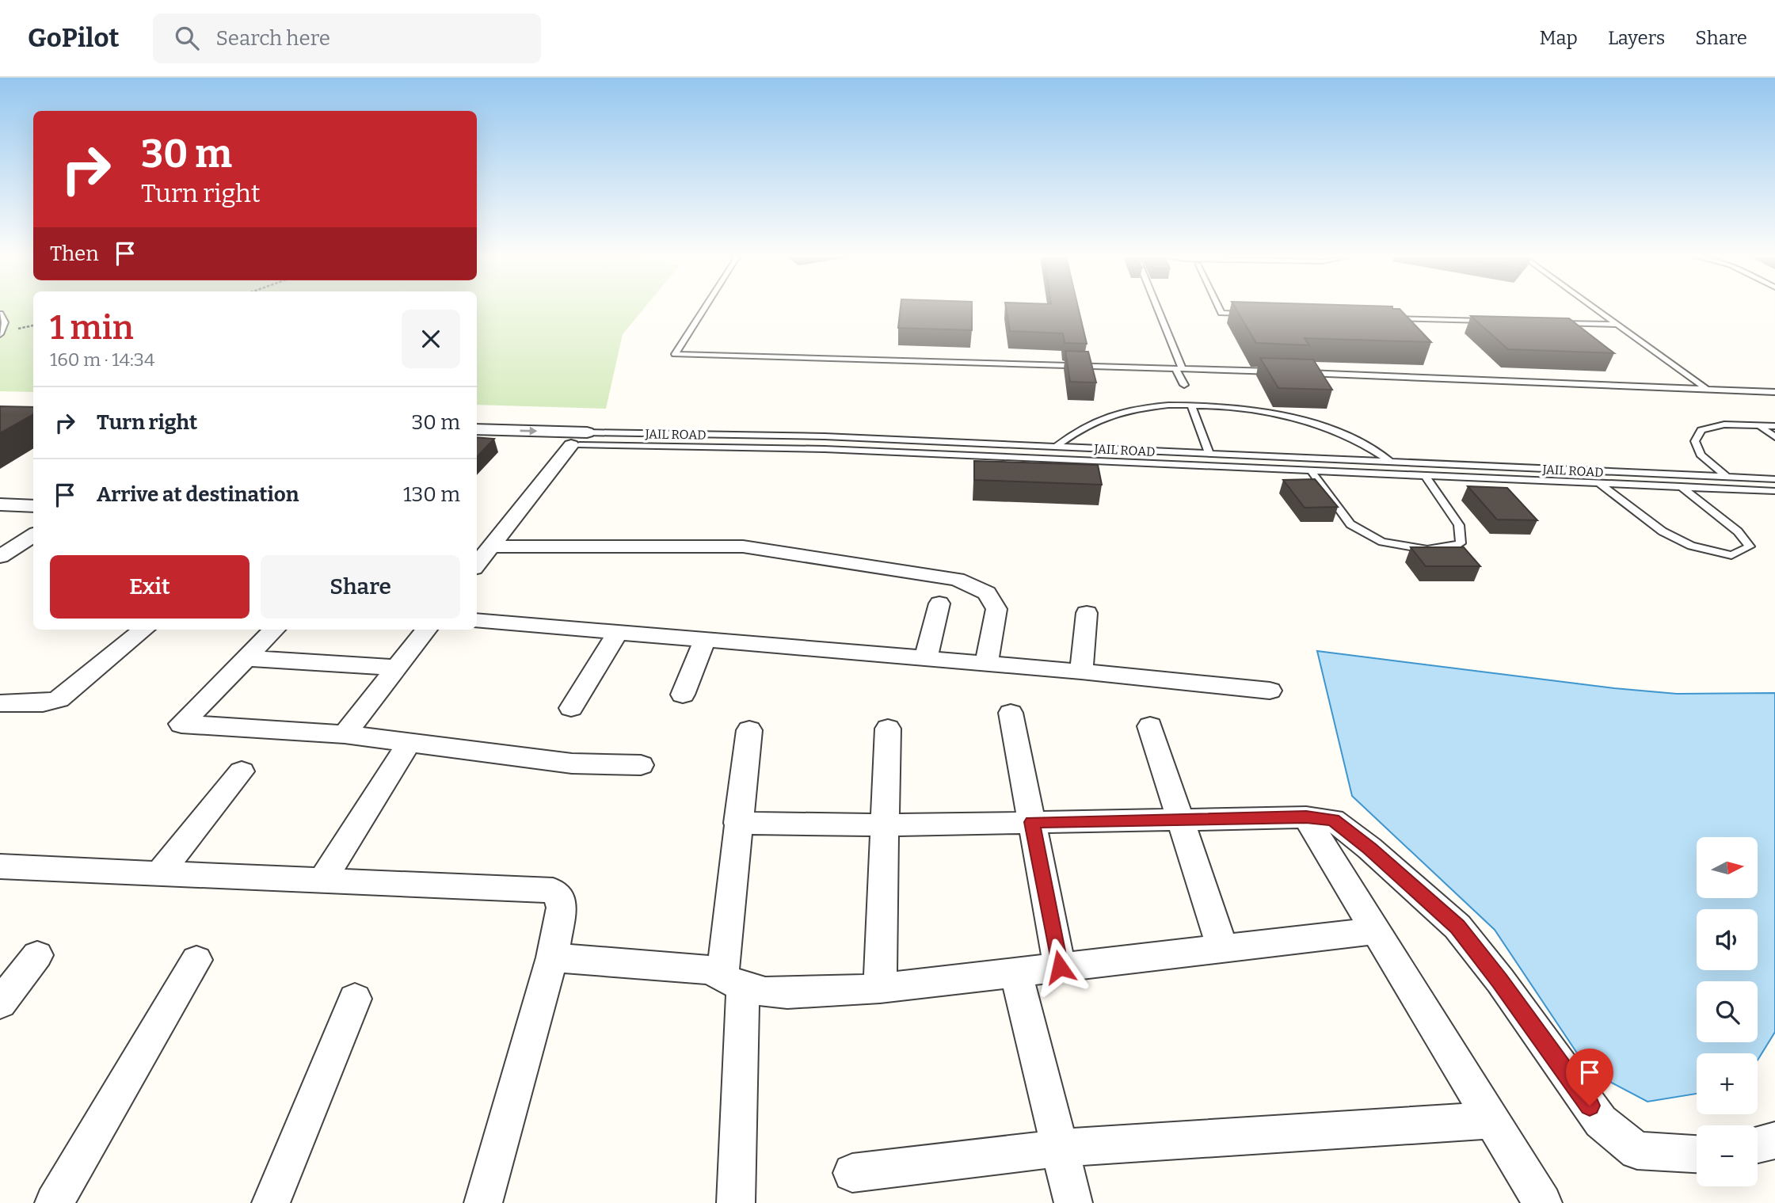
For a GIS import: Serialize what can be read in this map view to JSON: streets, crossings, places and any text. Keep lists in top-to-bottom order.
{
  "streets": {
    "street": ["JAIL ROAD"]
  },
  "north": "right",
  "page": {
    "header": "GoPilot",
    "search": "Search here",
    "nav": ["Map", "Layers", "Share"],
    "turn": ["30 m", "Turn right"],
    "then": "Then",
    "heading": ["1 min", "160 m · 14:34"],
    "list": [
      {
        "name": "Turn right",
        "value": "30 m"
      },
      {
        "name": "Arrive at destination",
        "value": "130 m"
      }
    ],
    "buttons": ["Exit", "Share"],
    "map_buttons": ["+", "−"]
  }
}
